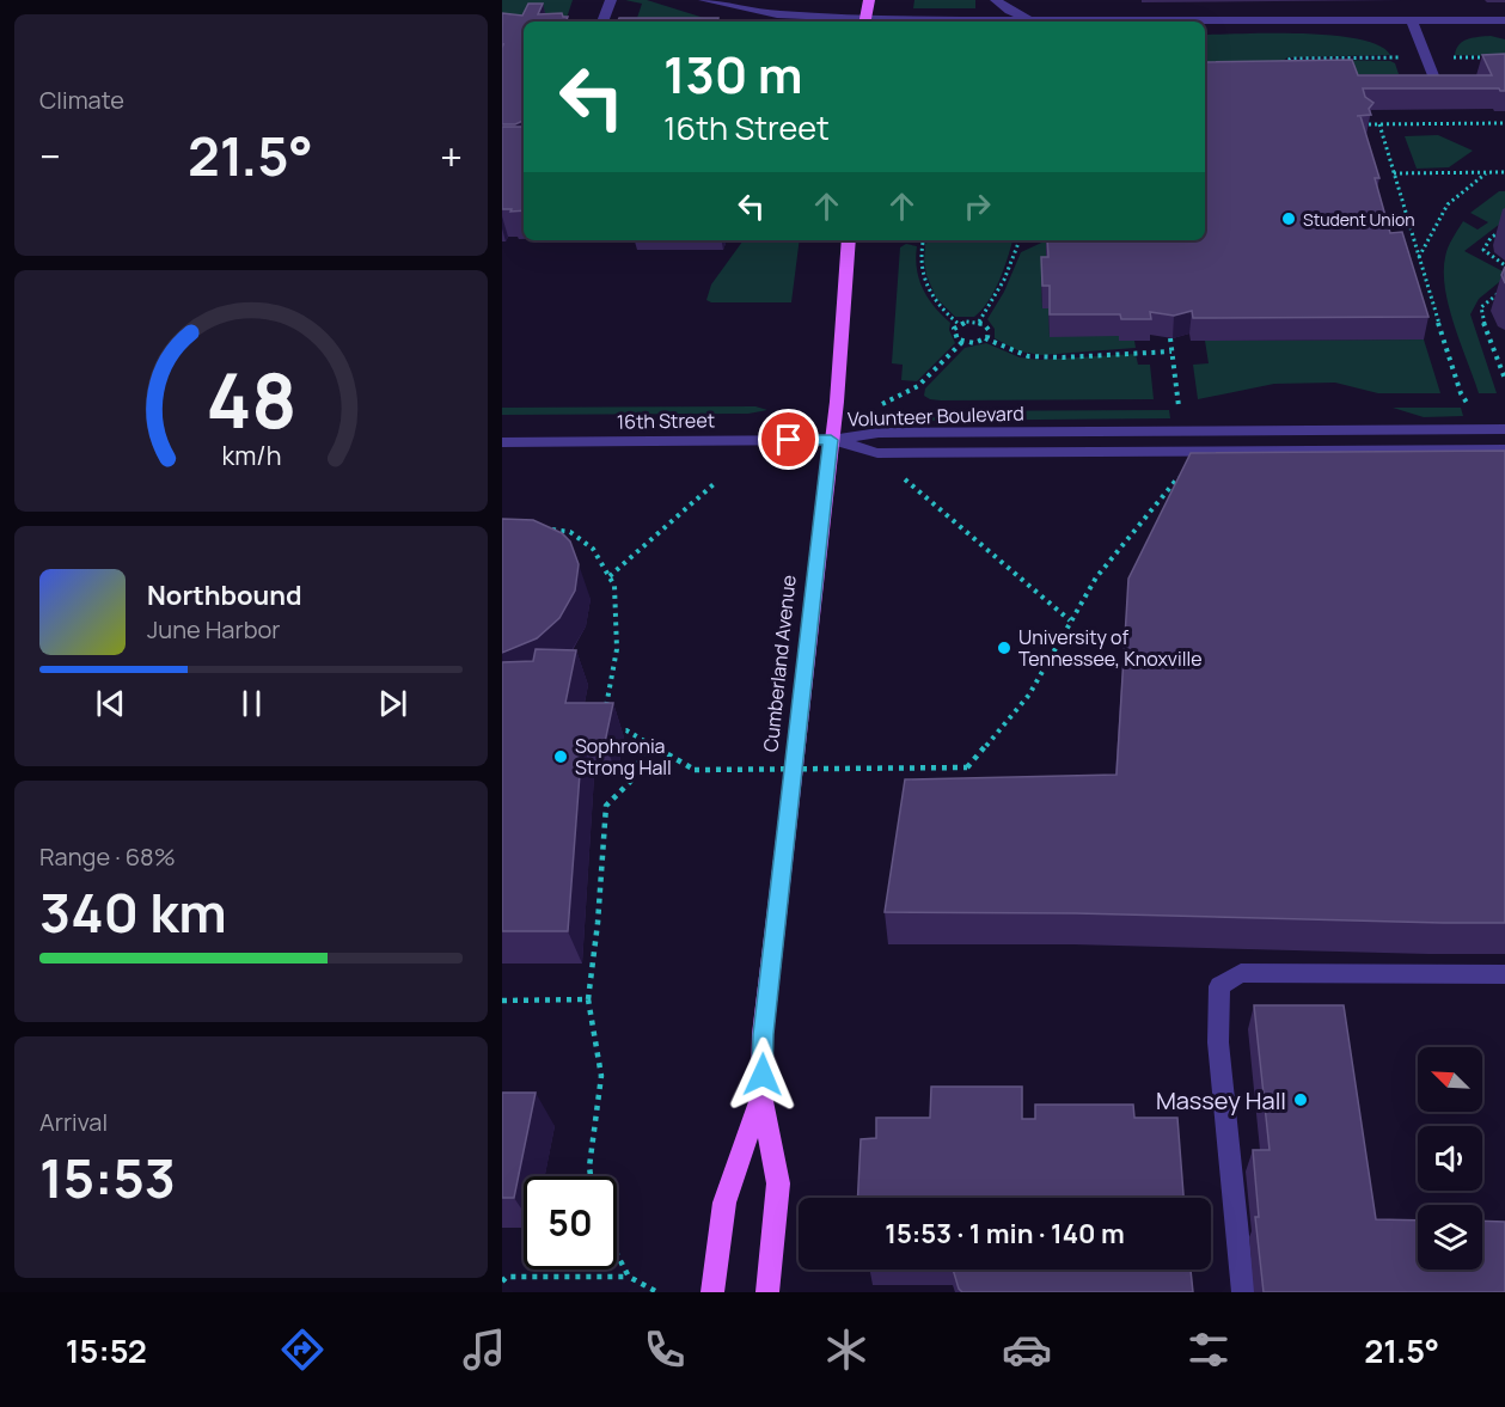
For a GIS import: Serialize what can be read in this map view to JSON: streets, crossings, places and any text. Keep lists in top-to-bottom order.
{
  "streets": {
    "main road": ["Cumberland Avenue"],
    "street": ["Volunteer Boulevard", "16th Street"]
  },
  "crossings": [
    ["Volunteer Boulevard", "16th Street"],
    ["Volunteer Boulevard", "Cumberland Avenue"],
    ["16th Street", "Cumberland Avenue"]
  ],
  "places": [
    "Student Union",
    "University of Tennessee, Knoxville",
    "Sophronia Strong Hall",
    "Massey Hall"
  ],
  "north": "top left",
  "page": {
    "tile": [
      "Climate",
      ["Range · 68%", "340 km"],
      ["Arrival", "15:53"]
    ],
    "turn": ["130 m", "16th Street"],
    "heat": ["−", "21.5°", "+"],
    "song": ["Northbound", "June Harbor"],
    "limit": "50",
    "trip": "15:53 · 1 min · 140 m",
    "tabs": ["15:52", "21.5°"],
    "gauge": ["48", "km/h"]
  }
}
